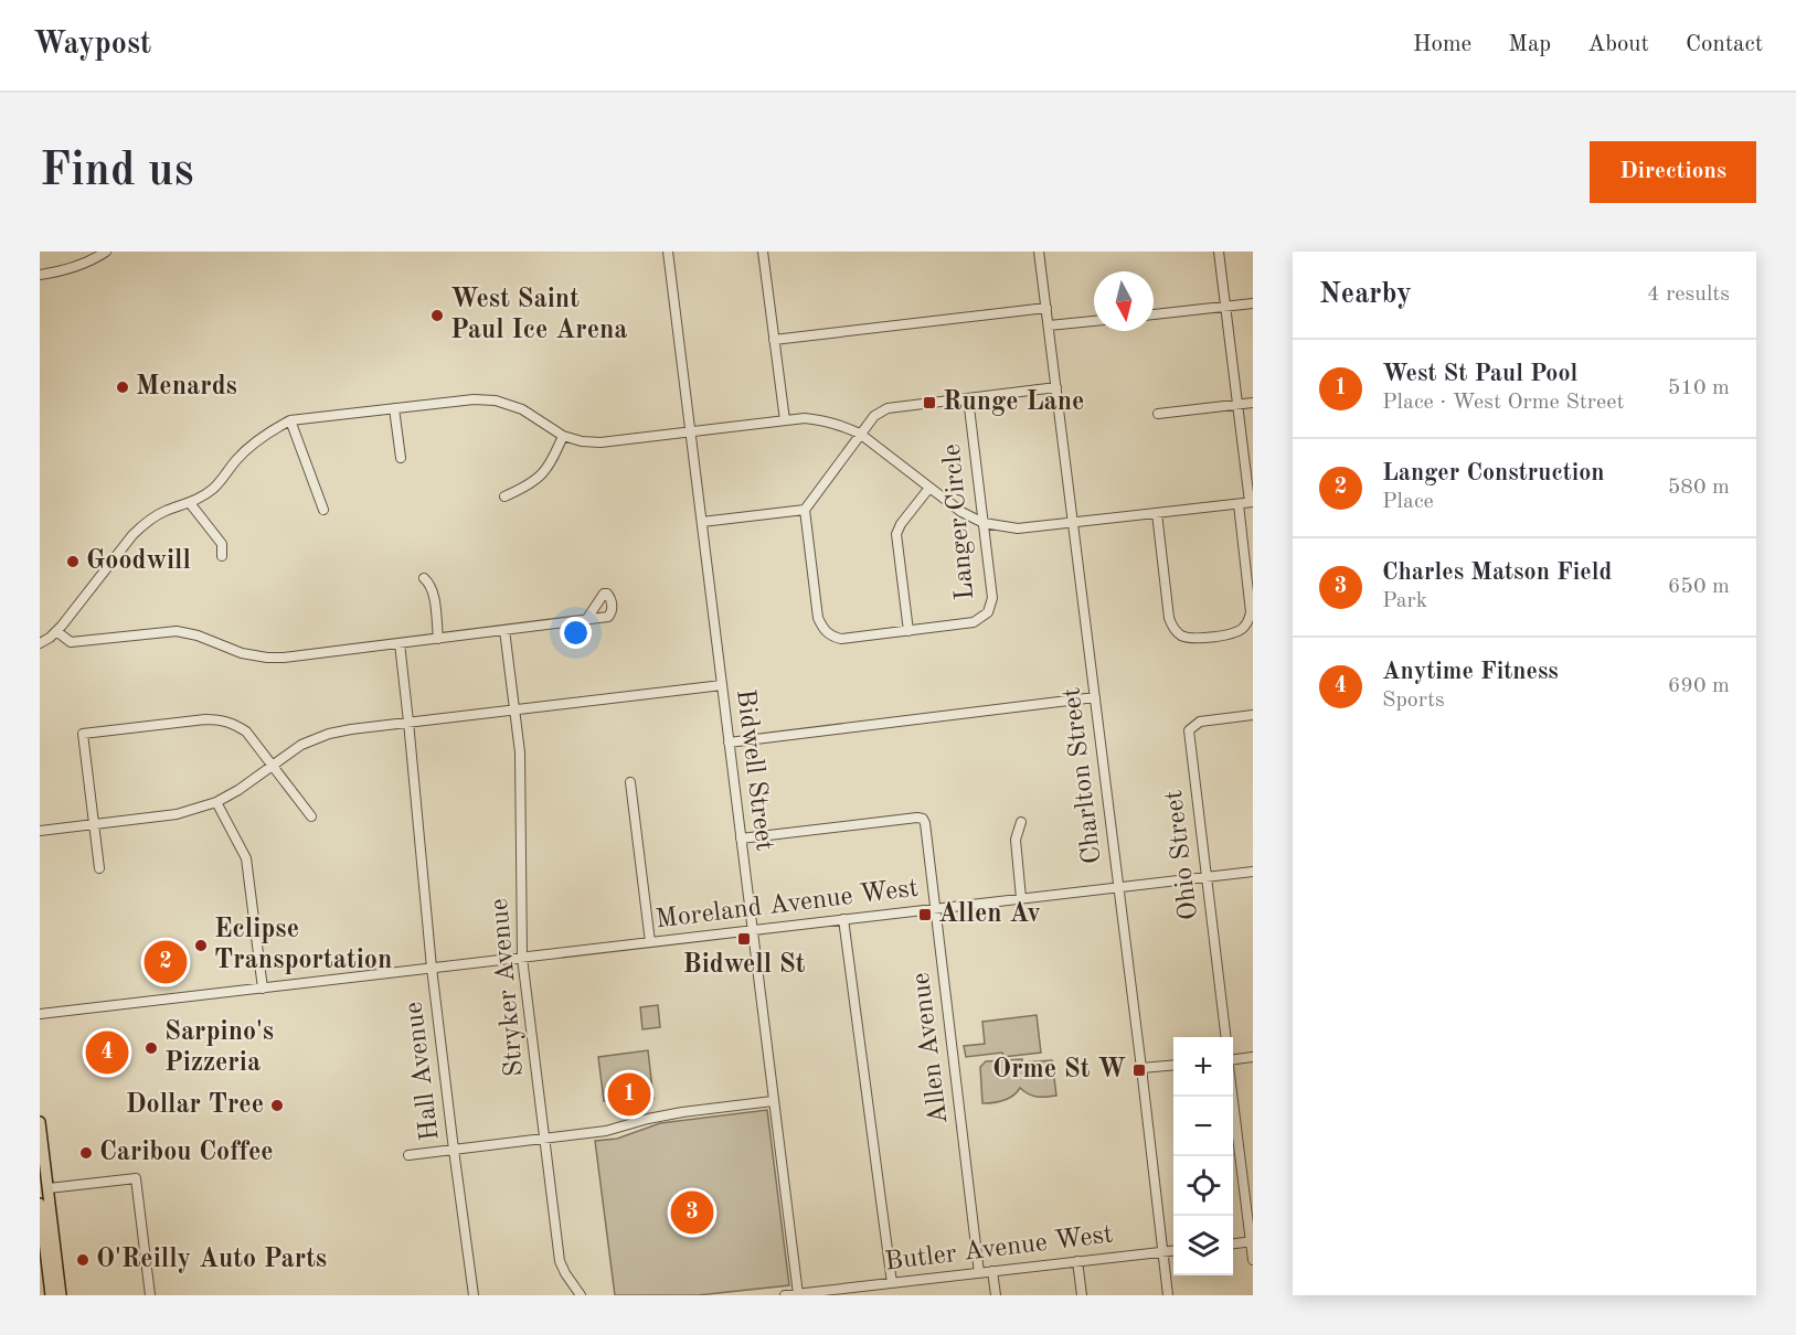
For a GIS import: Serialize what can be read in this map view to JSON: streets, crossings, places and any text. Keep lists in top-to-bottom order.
{
  "streets": {
    "street": [
      "Langer Circle",
      "Bidwell Street",
      "Charlton Street",
      "Ohio Street",
      "Moreland Avenue West",
      "Stryker Avenue",
      "Allen Avenue",
      "Hall Avenue",
      "Butler Avenue West"
    ]
  },
  "crossings": [
    ["Bidwell Street", "Moreland Avenue West"],
    ["Bidwell Street", "Allen Avenue"],
    ["Bidwell Street", "Butler Avenue West"],
    ["Charlton Street", "Moreland Avenue West"],
    ["Charlton Street", "Butler Avenue West"],
    ["Ohio Street", "Moreland Avenue West"],
    ["Moreland Avenue West", "Stryker Avenue"],
    ["Moreland Avenue West", "Allen Avenue"],
    ["Moreland Avenue West", "Hall Avenue"],
    ["Allen Avenue", "Butler Avenue West"]
  ],
  "places": {
    "other": [
      "West Saint Paul Ice Arena",
      "Menards",
      "Goodwill",
      "Eclipse Transportation",
      "Sarpino's Pizzeria",
      "Dollar Tree",
      "Caribou Coffee",
      "O'Reilly Auto Parts"
    ],
    "transit": [
      "Runge Lane",
      "Allen Av",
      "Bidwell St",
      "Orme St W"
    ]
  },
  "north": "bottom",
  "page": {
    "header": "Waypost",
    "nav": [
      "Home",
      "Map",
      "About",
      "Contact"
    ],
    "buttons": "Directions",
    "title": "Find us",
    "heading": ["Nearby", "4 results"],
    "list": [
      {
        "mark": "1",
        "name": "West St Paul Pool",
        "note": "Place · West Orme Street",
        "value": "510 m"
      },
      {
        "mark": "2",
        "name": "Langer Construction",
        "note": "Place",
        "value": "580 m"
      },
      {
        "mark": "3",
        "name": "Charles Matson Field",
        "note": "Park",
        "value": "650 m"
      },
      {
        "mark": "4",
        "name": "Anytime Fitness",
        "note": "Sports",
        "value": "690 m"
      }
    ],
    "pins": [
      "2",
      "4",
      "1",
      "3"
    ],
    "map_buttons": ["+", "−"]
  }
}
